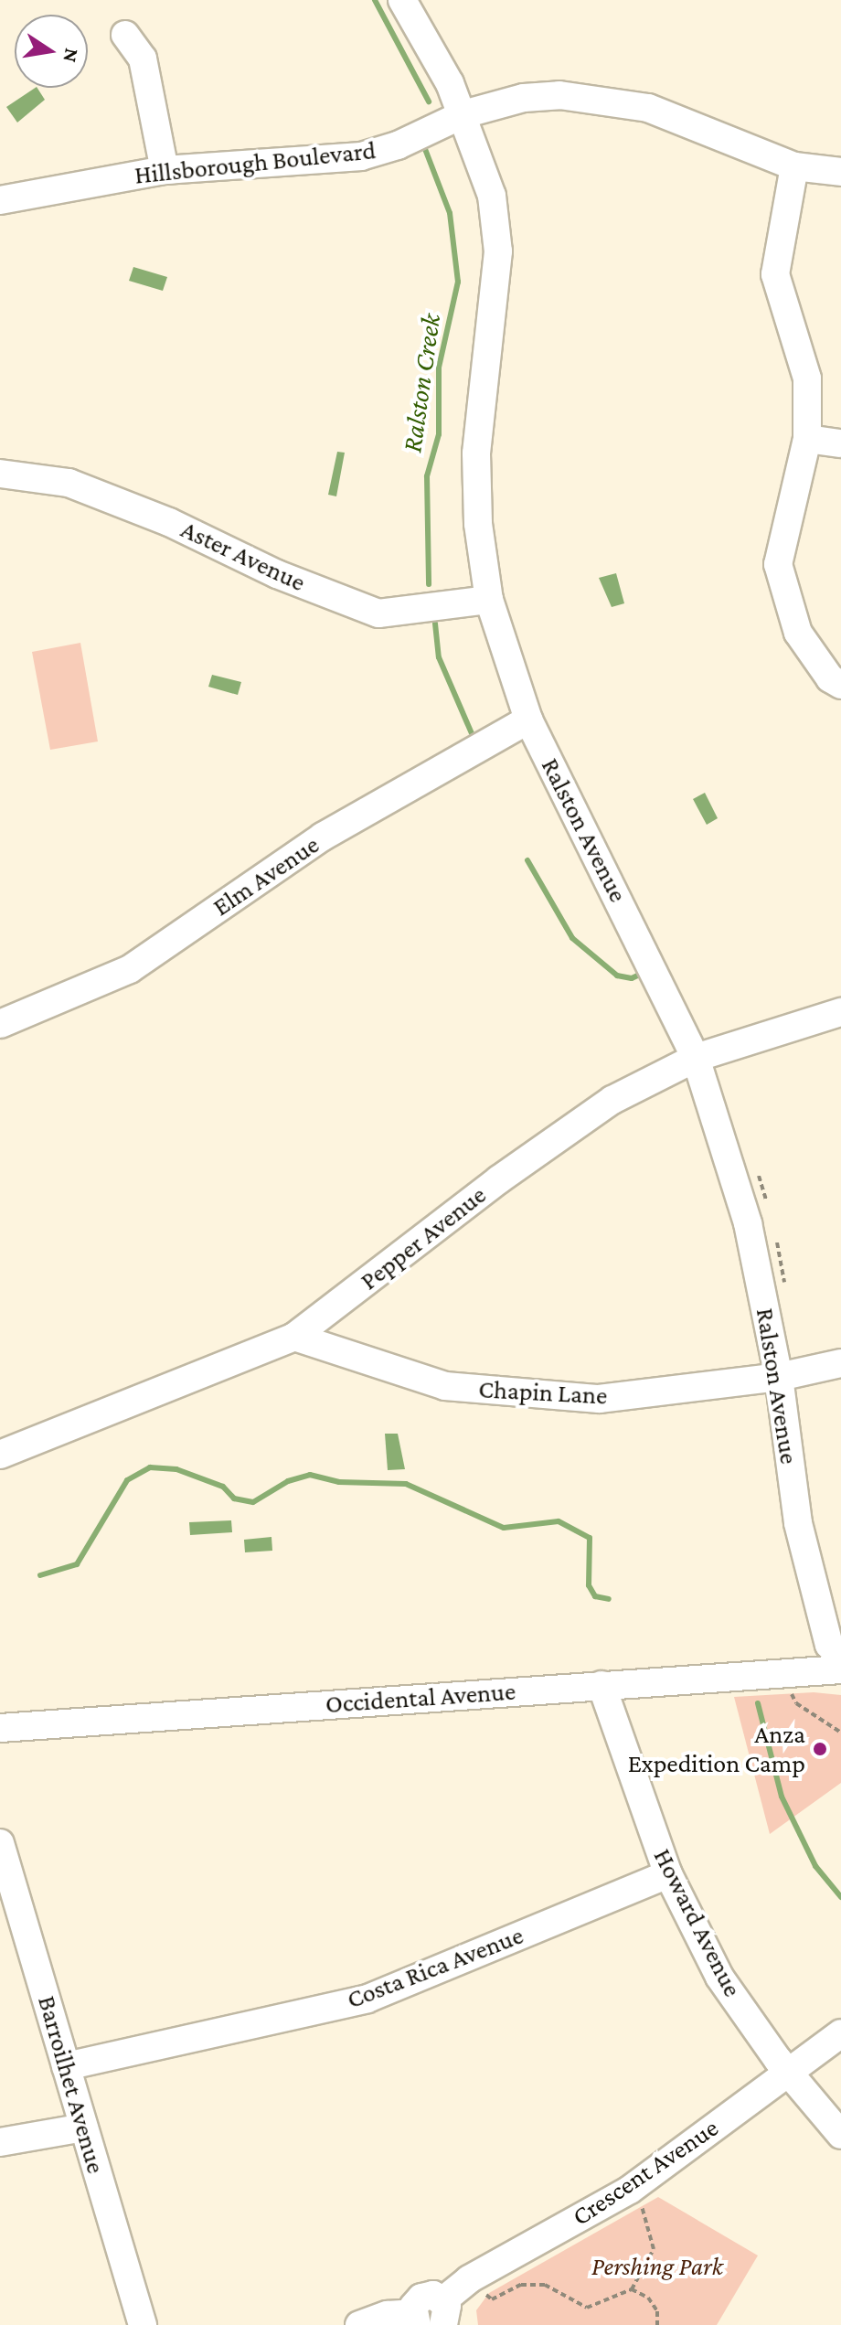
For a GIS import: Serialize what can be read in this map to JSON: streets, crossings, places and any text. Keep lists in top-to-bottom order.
{
  "streets": {
    "street": [
      "Hillsborough Boulevard",
      "Aster Avenue",
      "Ralston Avenue",
      "Elm Avenue",
      "Pepper Avenue",
      "Chapin Lane",
      "Occidental Avenue",
      "Howard Avenue",
      "Costa Rica Avenue",
      "Barroilhet Avenue",
      "Crescent Avenue"
    ]
  },
  "crossings": [
    ["Hillsborough Boulevard", "Ralston Avenue"],
    ["Aster Avenue", "Ralston Avenue"],
    ["Ralston Avenue", "Elm Avenue"],
    ["Ralston Avenue", "Pepper Avenue"],
    ["Ralston Avenue", "Chapin Lane"],
    ["Pepper Avenue", "Chapin Lane"],
    ["Occidental Avenue", "Howard Avenue"],
    ["Howard Avenue", "Costa Rica Avenue"],
    ["Howard Avenue", "Crescent Avenue"],
    ["Costa Rica Avenue", "Barroilhet Avenue"]
  ],
  "water": ["Ralston Creek"],
  "parks": ["Pershing Park"],
  "places": ["Anza Expedition Camp"],
  "north": "right"
}
